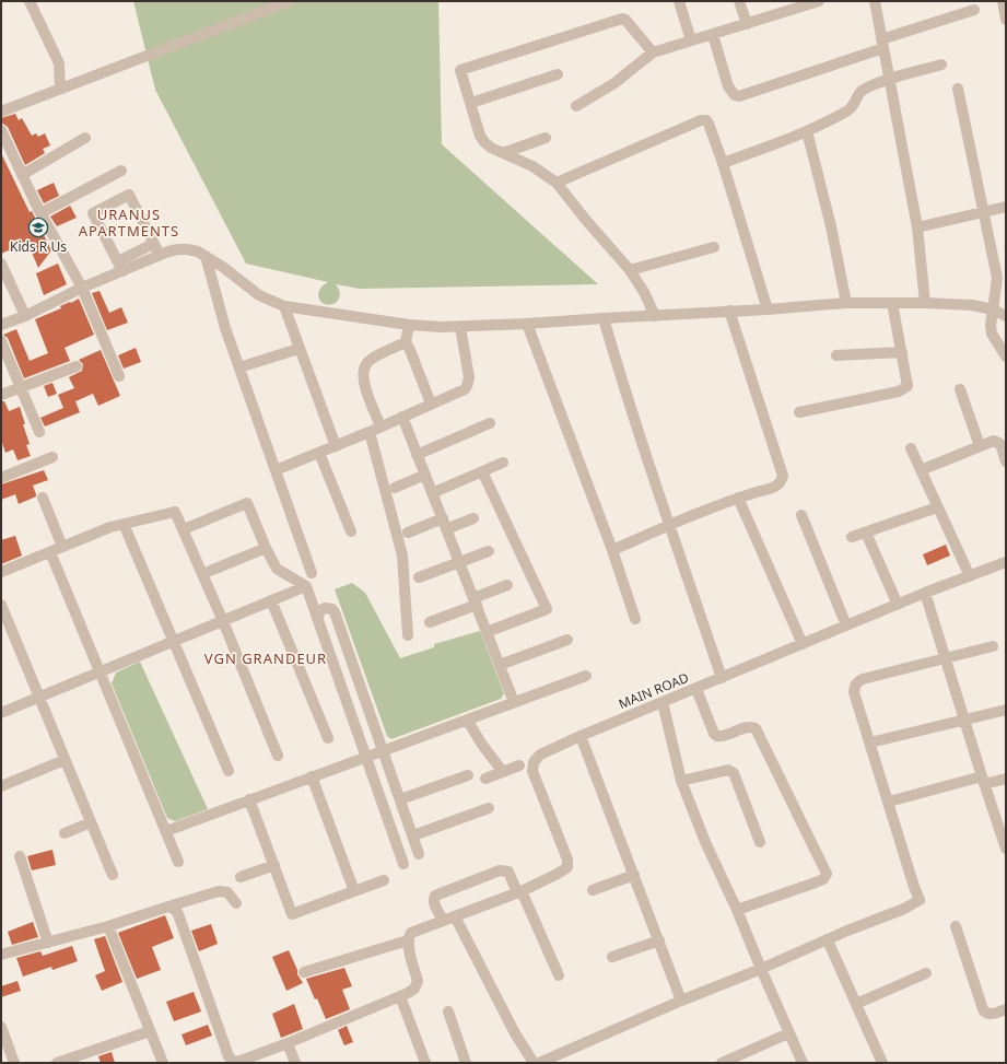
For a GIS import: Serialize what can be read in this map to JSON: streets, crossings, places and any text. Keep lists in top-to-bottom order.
{
  "streets": {
    "street": ["MAIN ROAD"]
  },
  "districts": ["URANUS APARTMENTS", "VGN GRANDEUR"],
  "places": {
    "school or university": ["Kids R Us"]
  }
}
